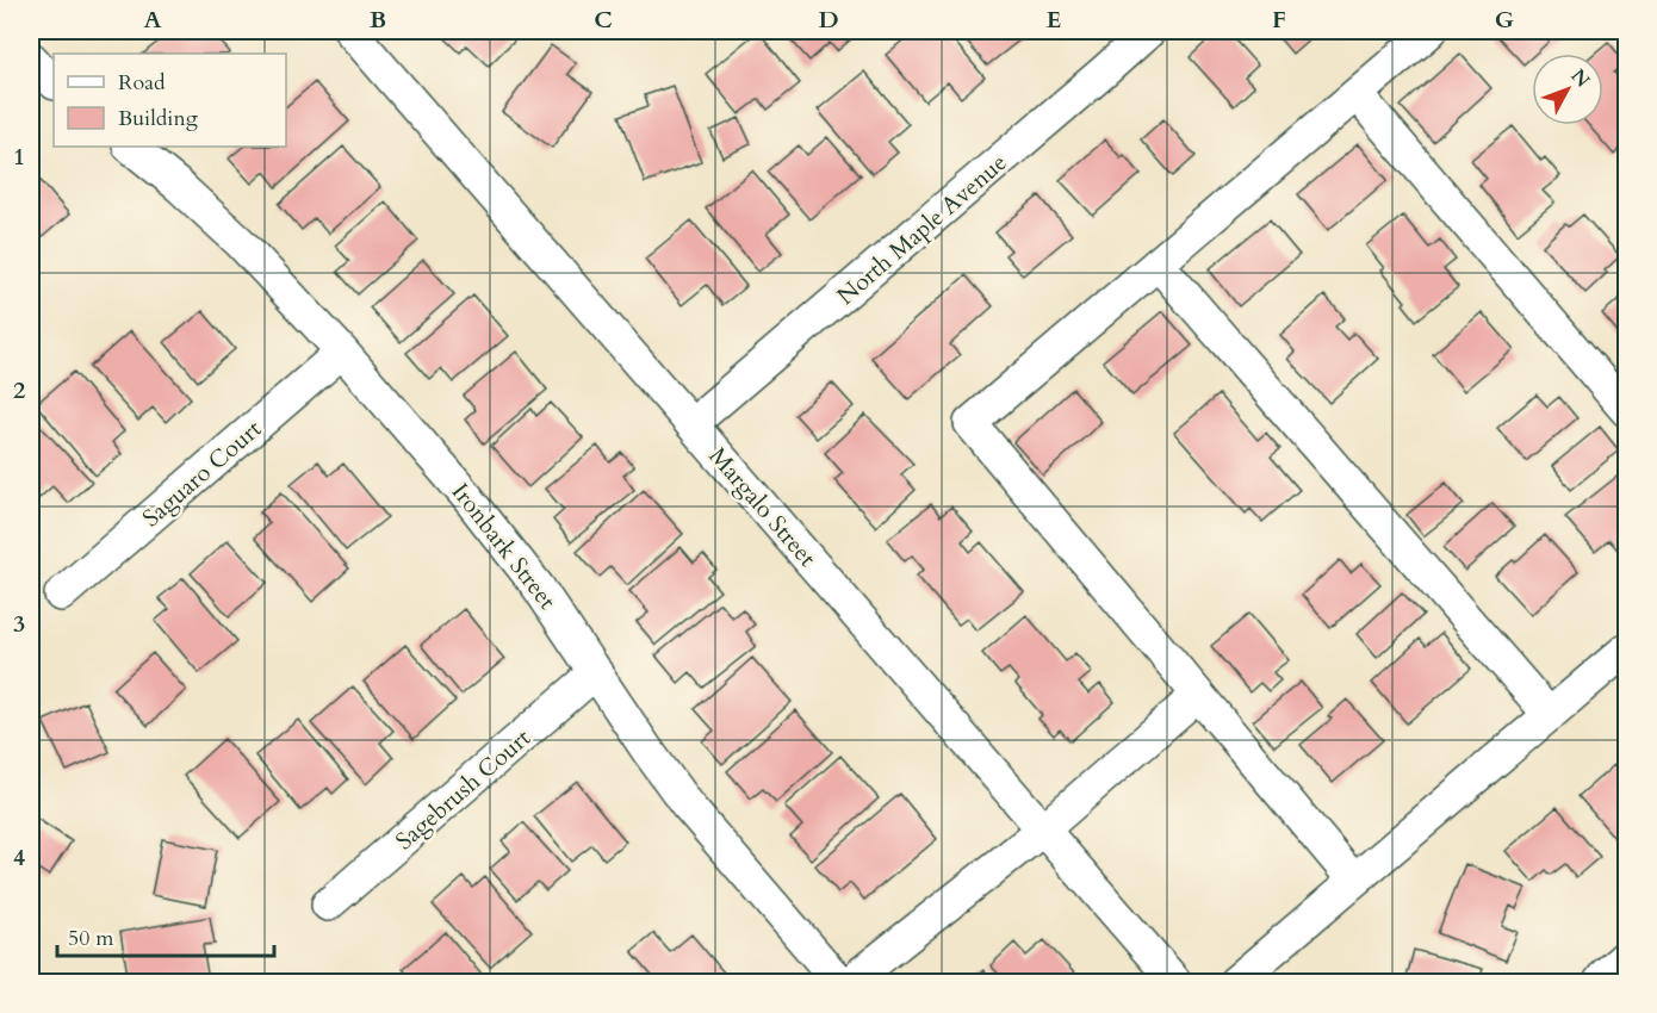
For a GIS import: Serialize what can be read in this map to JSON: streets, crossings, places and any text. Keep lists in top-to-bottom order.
{
  "streets": {
    "street": [
      "North Maple Avenue",
      "Saguaro Court",
      "Margalo Street",
      "Ironbark Street",
      "Sagebrush Court"
    ]
  },
  "crossings": [
    ["North Maple Avenue", "Margalo Street"],
    ["Saguaro Court", "Ironbark Street"],
    ["Ironbark Street", "Sagebrush Court"]
  ],
  "legend": ["Road", "Building"],
  "scale_bar": "50 m",
  "north": "top right",
  "grid": {
    "columns": [
      "A",
      "B",
      "C",
      "D",
      "E",
      "F",
      "G"
    ],
    "rows": [
      "1",
      "2",
      "3",
      "4"
    ]
  }
}
